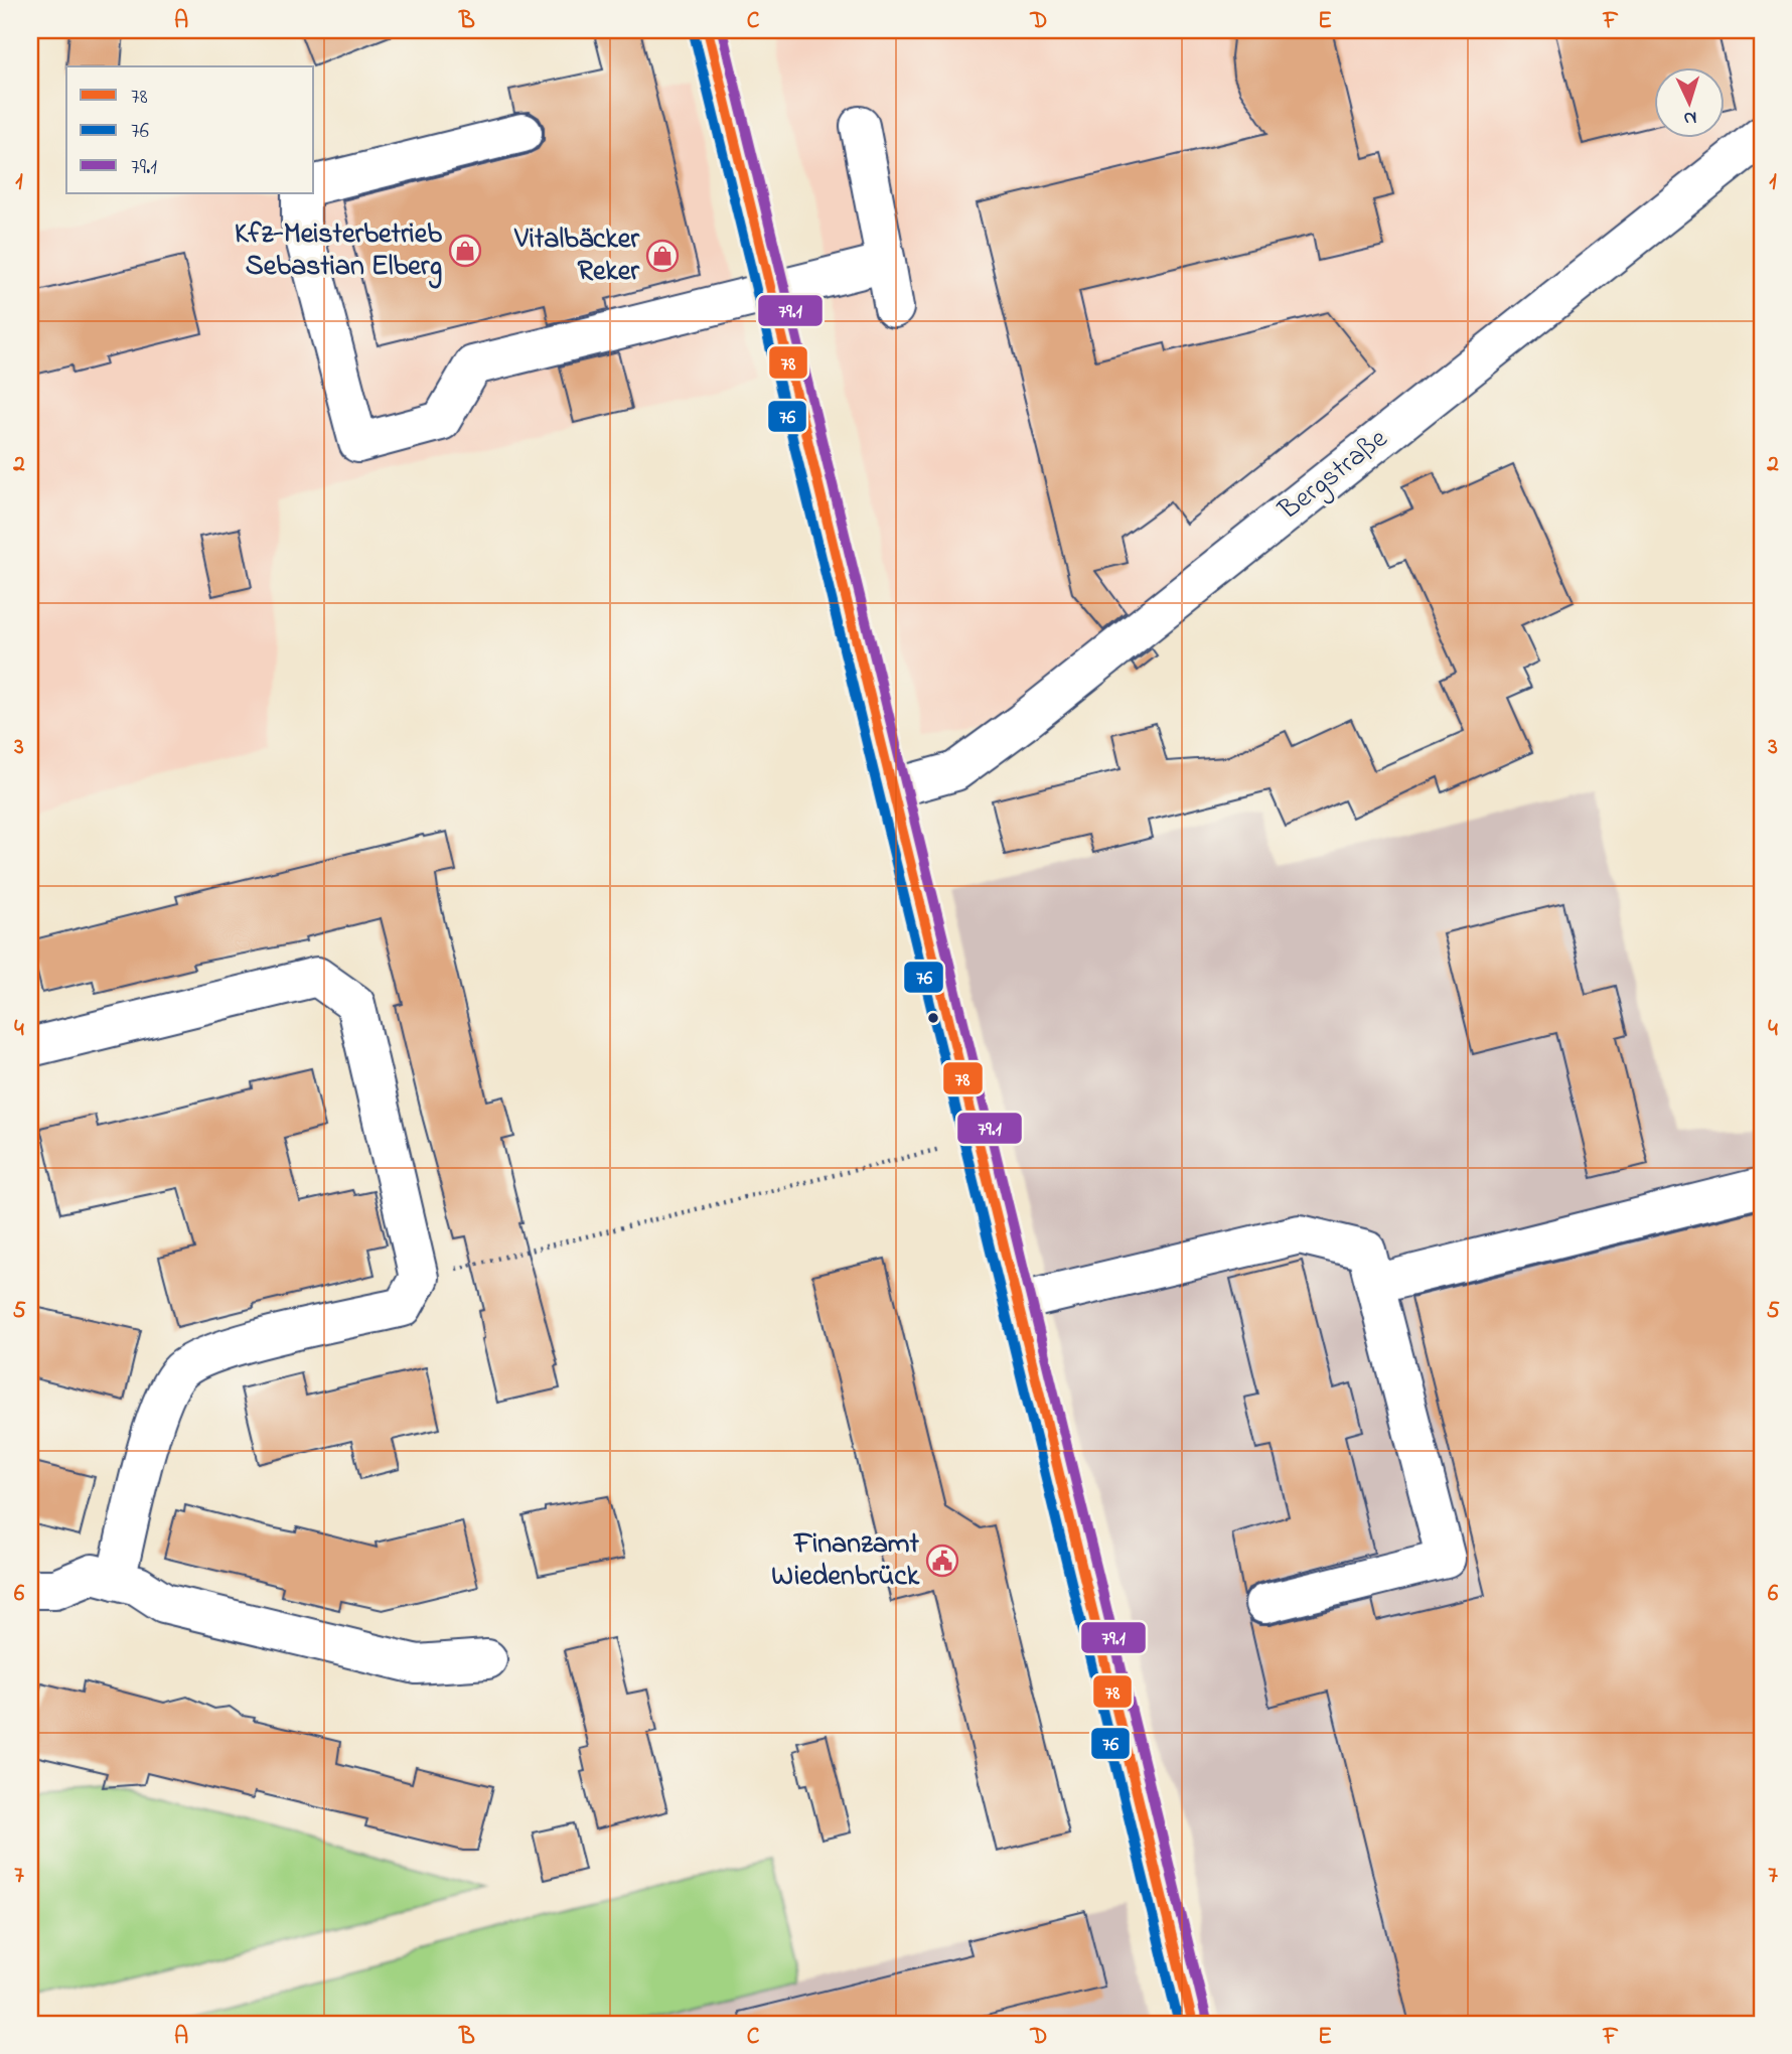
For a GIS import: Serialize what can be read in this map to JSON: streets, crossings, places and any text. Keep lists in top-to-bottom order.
{
  "streets": {
    "street": ["Bergstraße"]
  },
  "places": {
    "shop": ["Kfz-Meisterbetrieb Sebastian Elberg", "Vitalbäcker Reker"],
    "public building": ["Finanzamt Wiedenbrück"]
  },
  "lines": ["transit line 78", "transit line 79.1", "transit line 76"],
  "legend": ["78", "76", "79.1"],
  "north": "bottom",
  "grid": {
    "columns": [
      "A",
      "B",
      "C",
      "D",
      "E",
      "F"
    ],
    "rows": [
      "1",
      "2",
      "3",
      "4",
      "5",
      "6",
      "7"
    ]
  }
}
